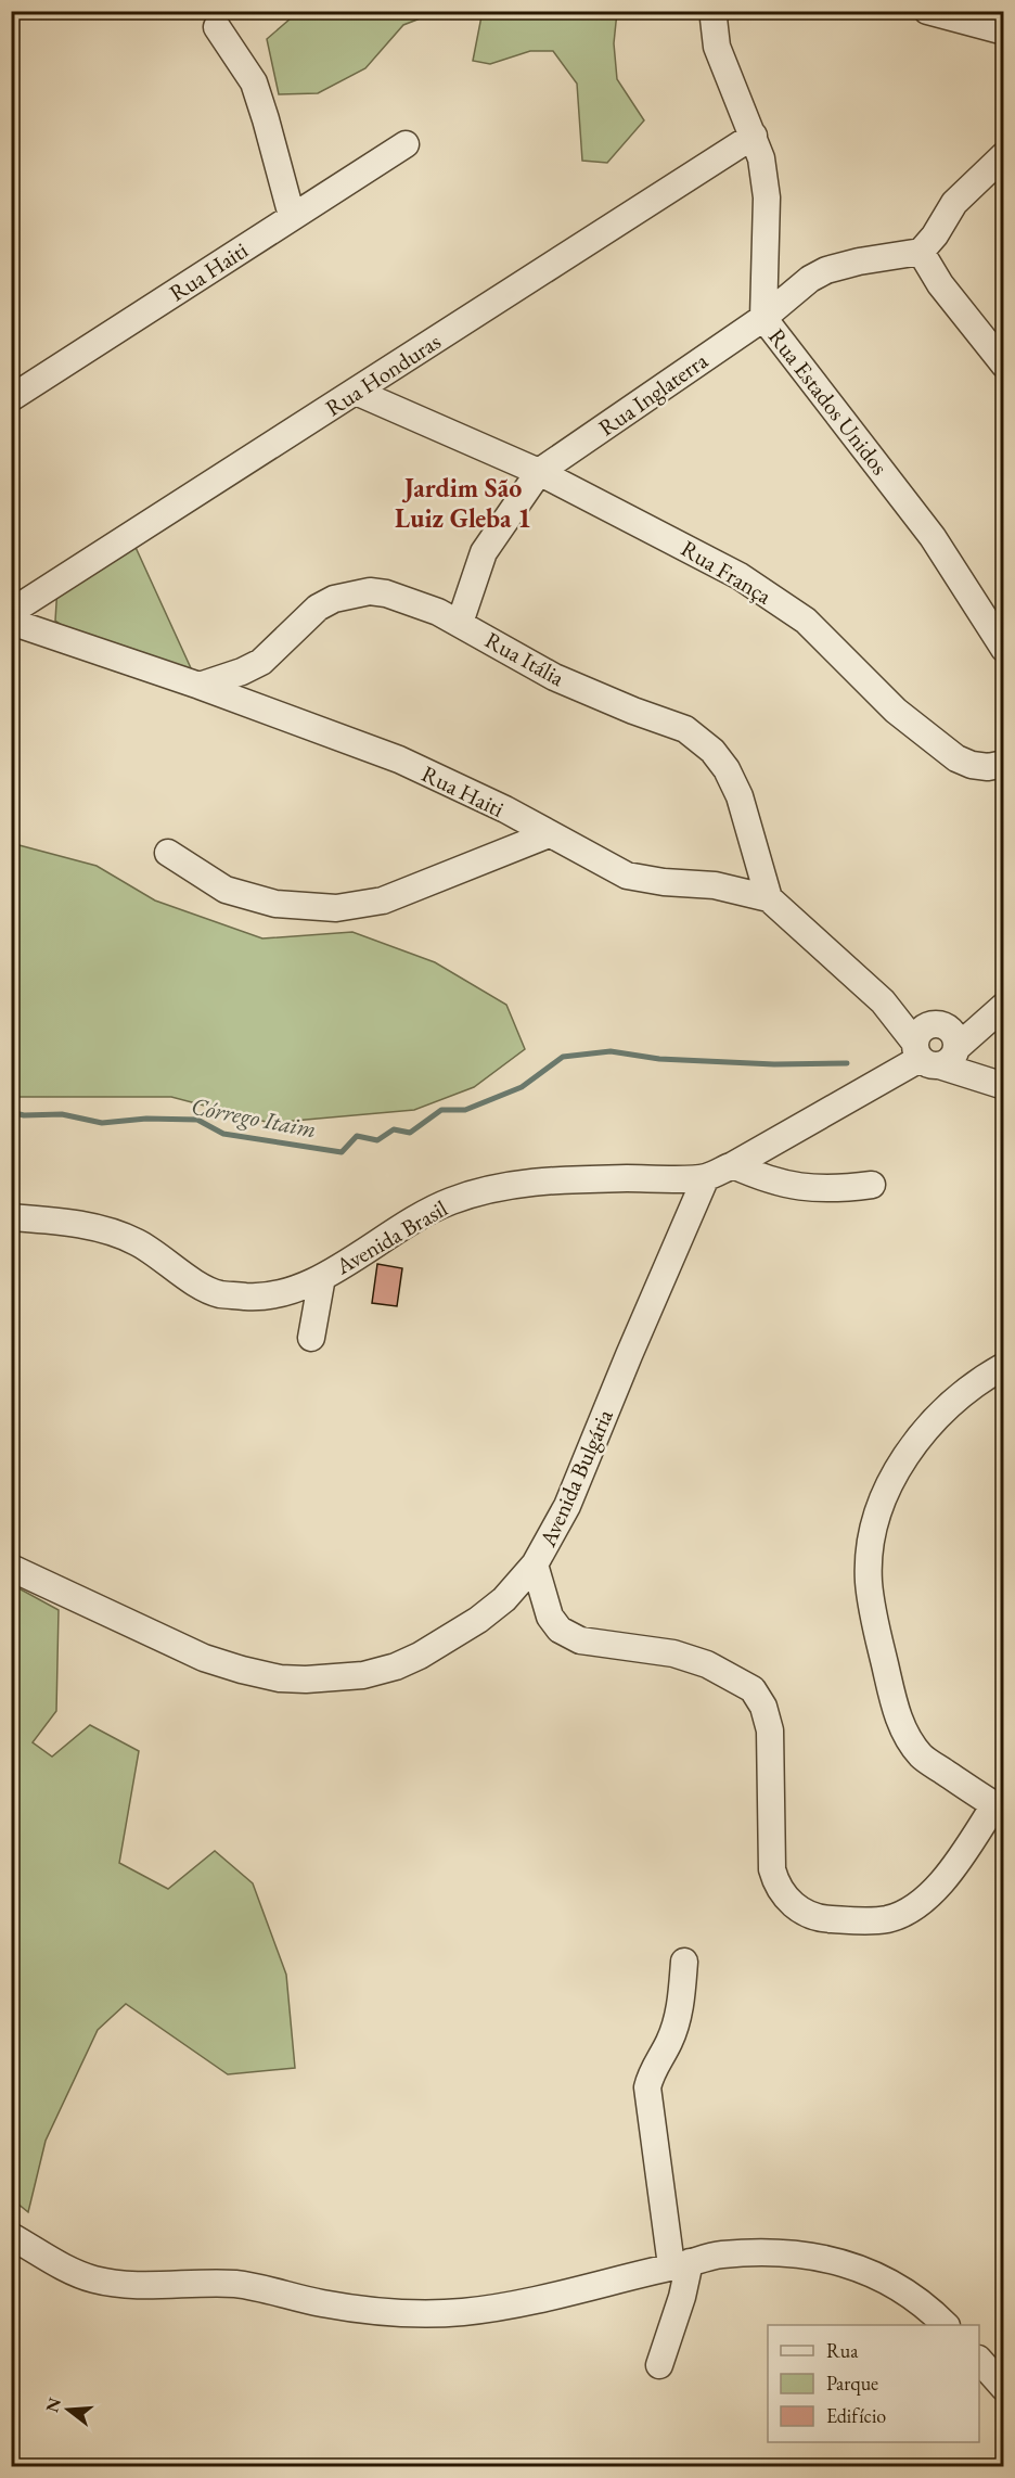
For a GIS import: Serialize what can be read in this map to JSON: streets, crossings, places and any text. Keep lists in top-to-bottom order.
{
  "streets": {
    "street": [
      "Rua Haiti",
      "Rua Honduras",
      "Rua Inglaterra",
      "Rua Estados Unidos",
      "Rua França",
      "Rua Itália",
      "Avenida Brasil",
      "Avenida Bulgária"
    ]
  },
  "crossings": [
    ["Rua Haiti", "Rua Itália"],
    ["Rua Haiti", "Avenida Brasil"],
    ["Rua Honduras", "Rua Estados Unidos"],
    ["Rua Honduras", "Rua França"],
    ["Rua Inglaterra", "Rua Estados Unidos"],
    ["Rua Inglaterra", "Rua França"],
    ["Rua Inglaterra", "Rua Itália"],
    ["Avenida Brasil", "Avenida Bulgária"]
  ],
  "districts": ["Jardim São Luiz Gleba 1"],
  "water": ["Córrego Itaim"],
  "legend": ["Rua", "Parque", "Edifício"],
  "north": "left"
}
